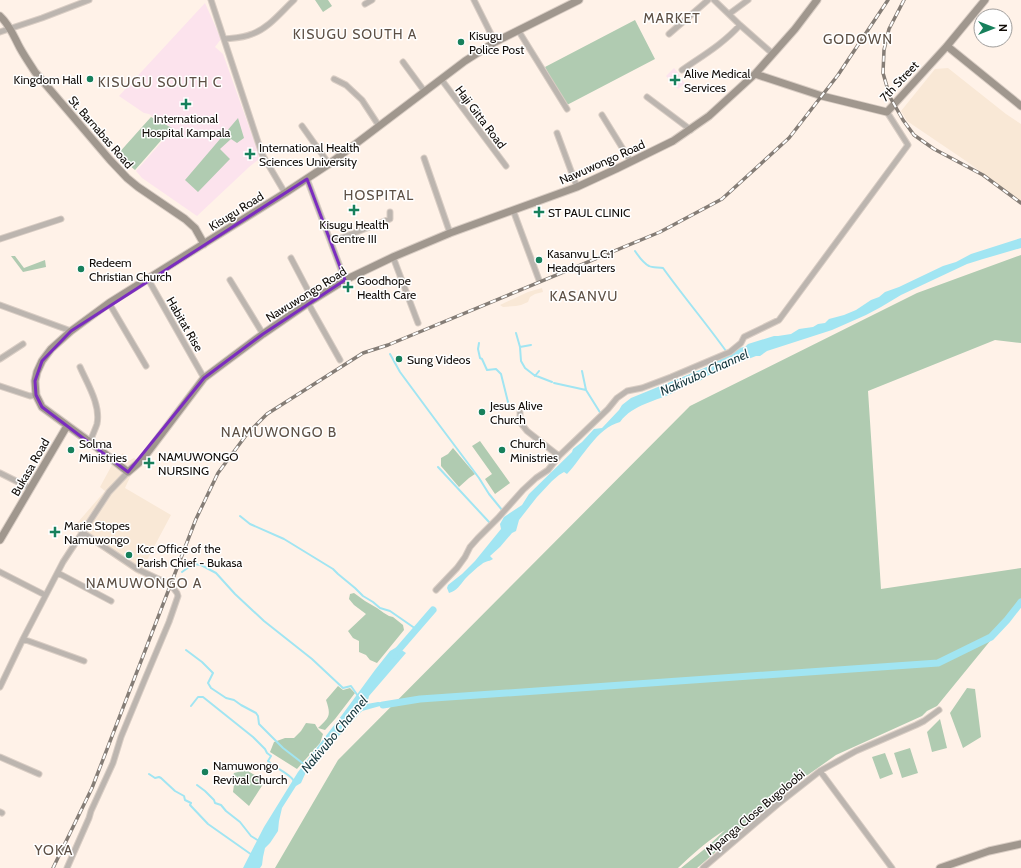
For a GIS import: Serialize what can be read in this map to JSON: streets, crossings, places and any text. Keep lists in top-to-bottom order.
{
  "streets": {
    "street": [
      "7th Street",
      "Haji Gitta Road",
      "St. Barnabas Road",
      "Nawuwongo Road",
      "Kisugu Road",
      "Habitat Rise",
      "Bukasa Road",
      "Mpanga Close Bugoloobi"
    ]
  },
  "crossings": [
    ["7th Street", "Nawuwongo Road"],
    ["Haji Gitta Road", "Kisugu Road"],
    ["St. Barnabas Road", "Kisugu Road"],
    ["Nawuwongo Road", "Habitat Rise"],
    ["Kisugu Road", "Habitat Rise"]
  ],
  "districts": [
    "MARKET",
    "KISUGU SOUTH A",
    "GODOWN",
    "KISUGU SOUTH C",
    "HOSPITAL",
    "KASANVU",
    "NAMUWONGO B",
    "NAMUWONGO A",
    "YOKA"
  ],
  "water": ["Nakivubo Channel"],
  "places": {
    "other": [
      "Kisugu Police Post",
      "Kingdom Hall",
      "Kasanvu L.C.1 Headquarters",
      "Redeem Christian Church",
      "Sung Videos",
      "Jesus Alive Church",
      "Solma Ministries",
      "Church Ministries",
      "Kcc Office of the Parish Chief - Bukasa",
      "Namuwongo Revival Church"
    ],
    "health": [
      "Alive Medical Services",
      "International Hospital Kampala",
      "International Health Sciences University",
      "Kisugu Health Centre III",
      "ST PAUL CLINIC",
      "Goodhope Health Care",
      "NAMUWONGO NURSING",
      "Marie Stopes Namuwongo"
    ]
  },
  "north": "right"
}
